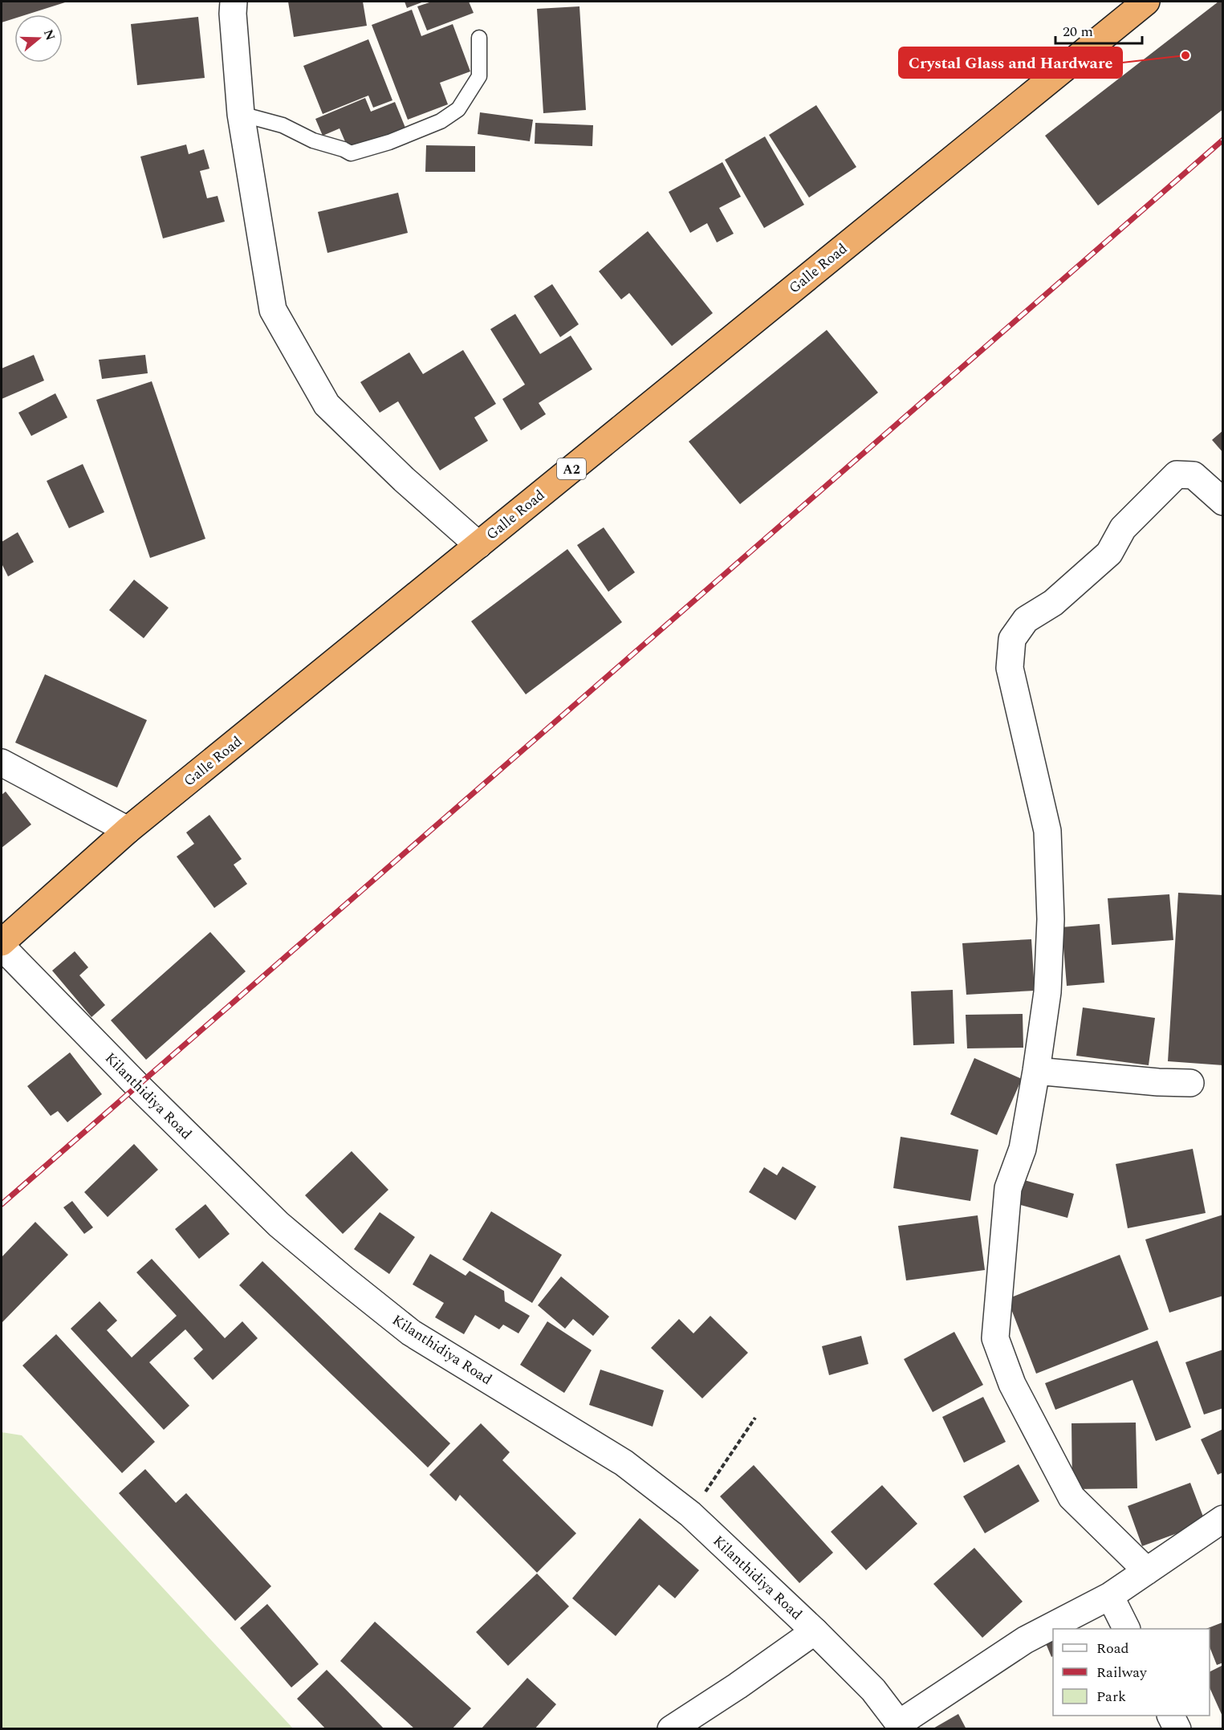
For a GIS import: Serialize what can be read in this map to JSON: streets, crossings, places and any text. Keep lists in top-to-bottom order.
{
  "streets": {
    "highway": ["Galle Road", "A2"],
    "street": ["Kilanthidiya Road"]
  },
  "crossings": [
    ["Galle Road", "Kilanthidiya Road"]
  ],
  "places": ["Crystal Glass and Hardware"],
  "legend": ["Road", "Railway", "Park"],
  "scale_bar": "20 m",
  "north": "right"
}
